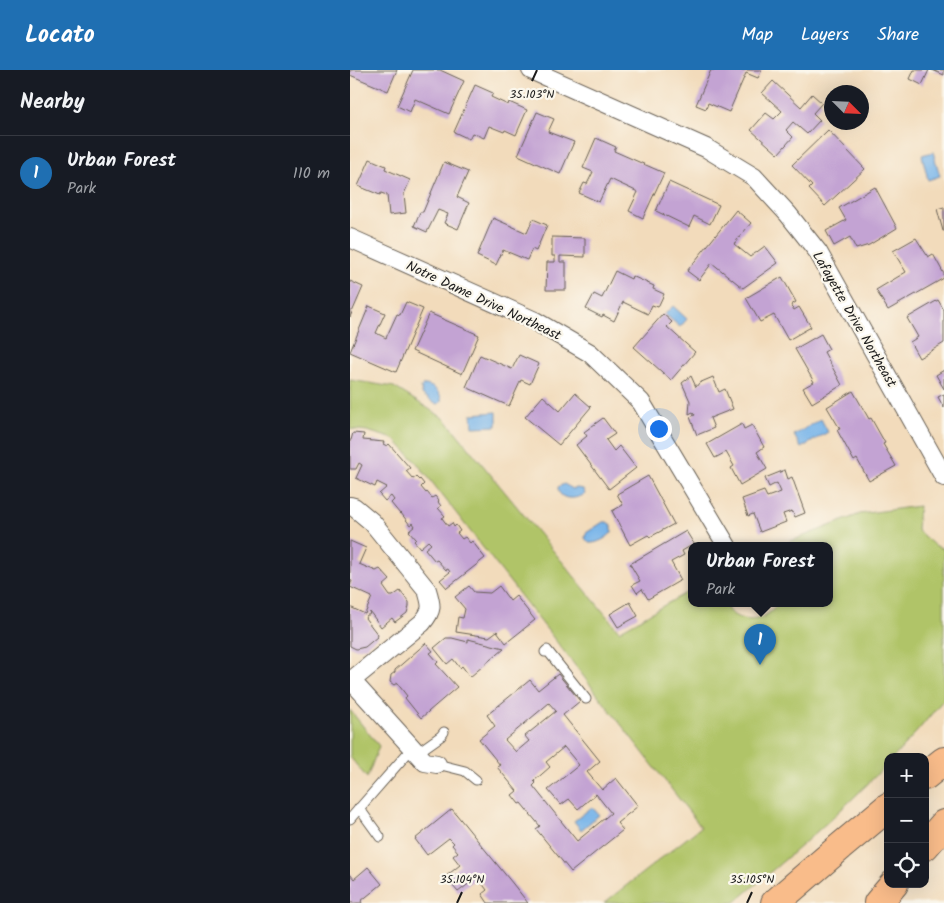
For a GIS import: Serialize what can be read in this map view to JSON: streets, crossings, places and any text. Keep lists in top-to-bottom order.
{
  "streets": {
    "street": ["Notre Dame Drive Northeast", "Lafayette Drive Northeast"]
  },
  "north": "bottom right",
  "page": {
    "header": "Locato",
    "nav": ["Map", "Layers", "Share"],
    "heading": "Nearby",
    "list": [
      {
        "mark": "1",
        "name": "Urban Forest",
        "note": "Park",
        "value": "110 m"
      }
    ],
    "popup": ["Urban Forest", "Park"],
    "pins": "1",
    "map_buttons": ["+", "−"]
  },
  "coordinates": ["35.103°N", "35.104°N", "35.105°N"]
}
